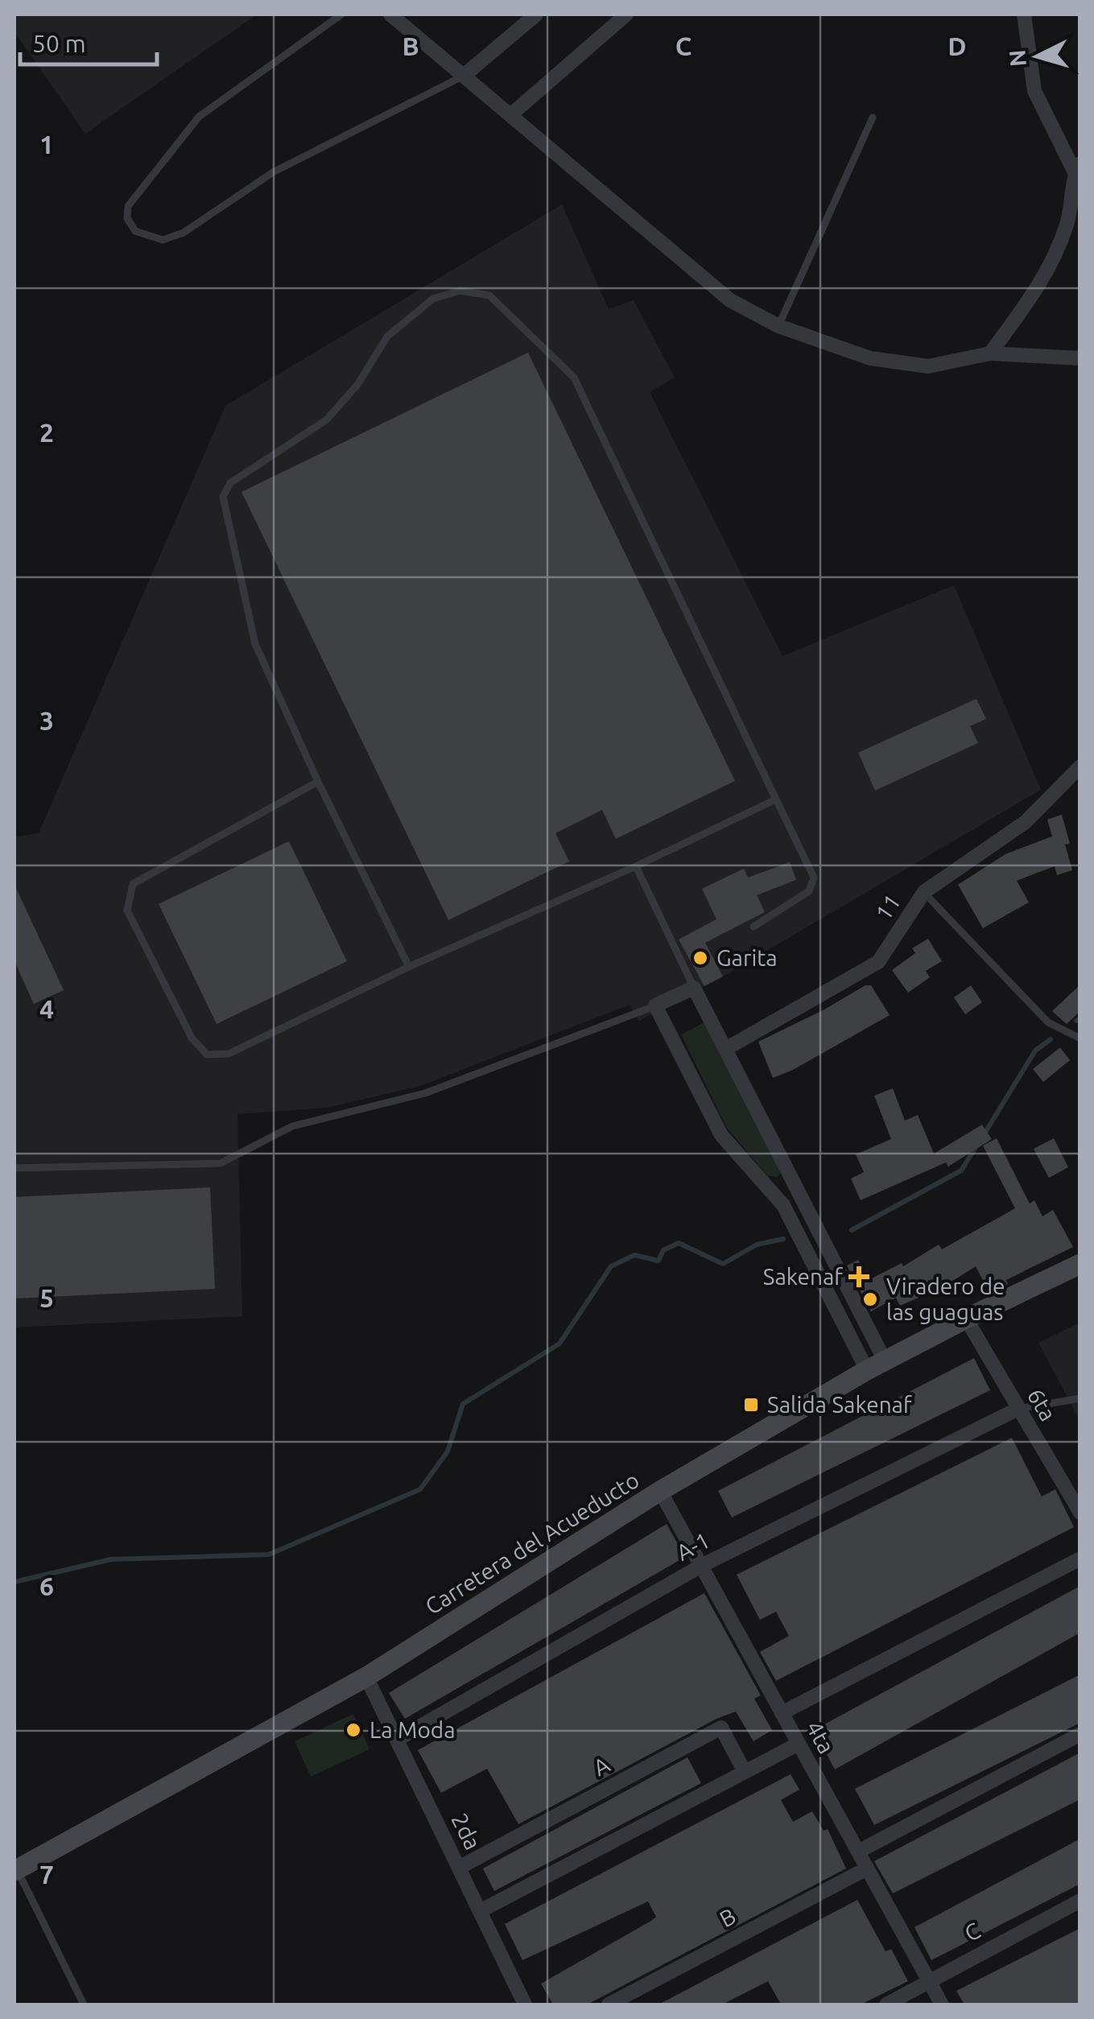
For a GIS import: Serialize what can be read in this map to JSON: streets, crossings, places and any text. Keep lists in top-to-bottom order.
{
  "streets": {
    "street": [
      "11",
      "6ta",
      "Carretera del Acueducto",
      "A-1",
      "4ta",
      "A",
      "2da",
      "B",
      "C"
    ]
  },
  "crossings": [
    ["6ta", "Carretera del Acueducto"],
    ["6ta", "A-1"],
    ["Carretera del Acueducto", "4ta"],
    ["Carretera del Acueducto", "2da"],
    ["A-1", "4ta"],
    ["A-1", "2da"],
    ["4ta", "B"],
    ["4ta", "C"],
    ["A", "2da"]
  ],
  "places": {
    "other": ["Garita", "Viradero de las guaguas", "La Moda"],
    "health": ["Sakenaf"],
    "transit": ["Salida Sakenaf"]
  },
  "scale_bar": "50 m",
  "north": "left",
  "grid": {
    "columns": ["B", "C", "D"],
    "rows": [
      "1",
      "2",
      "3",
      "4",
      "5",
      "6",
      "7"
    ]
  }
}
